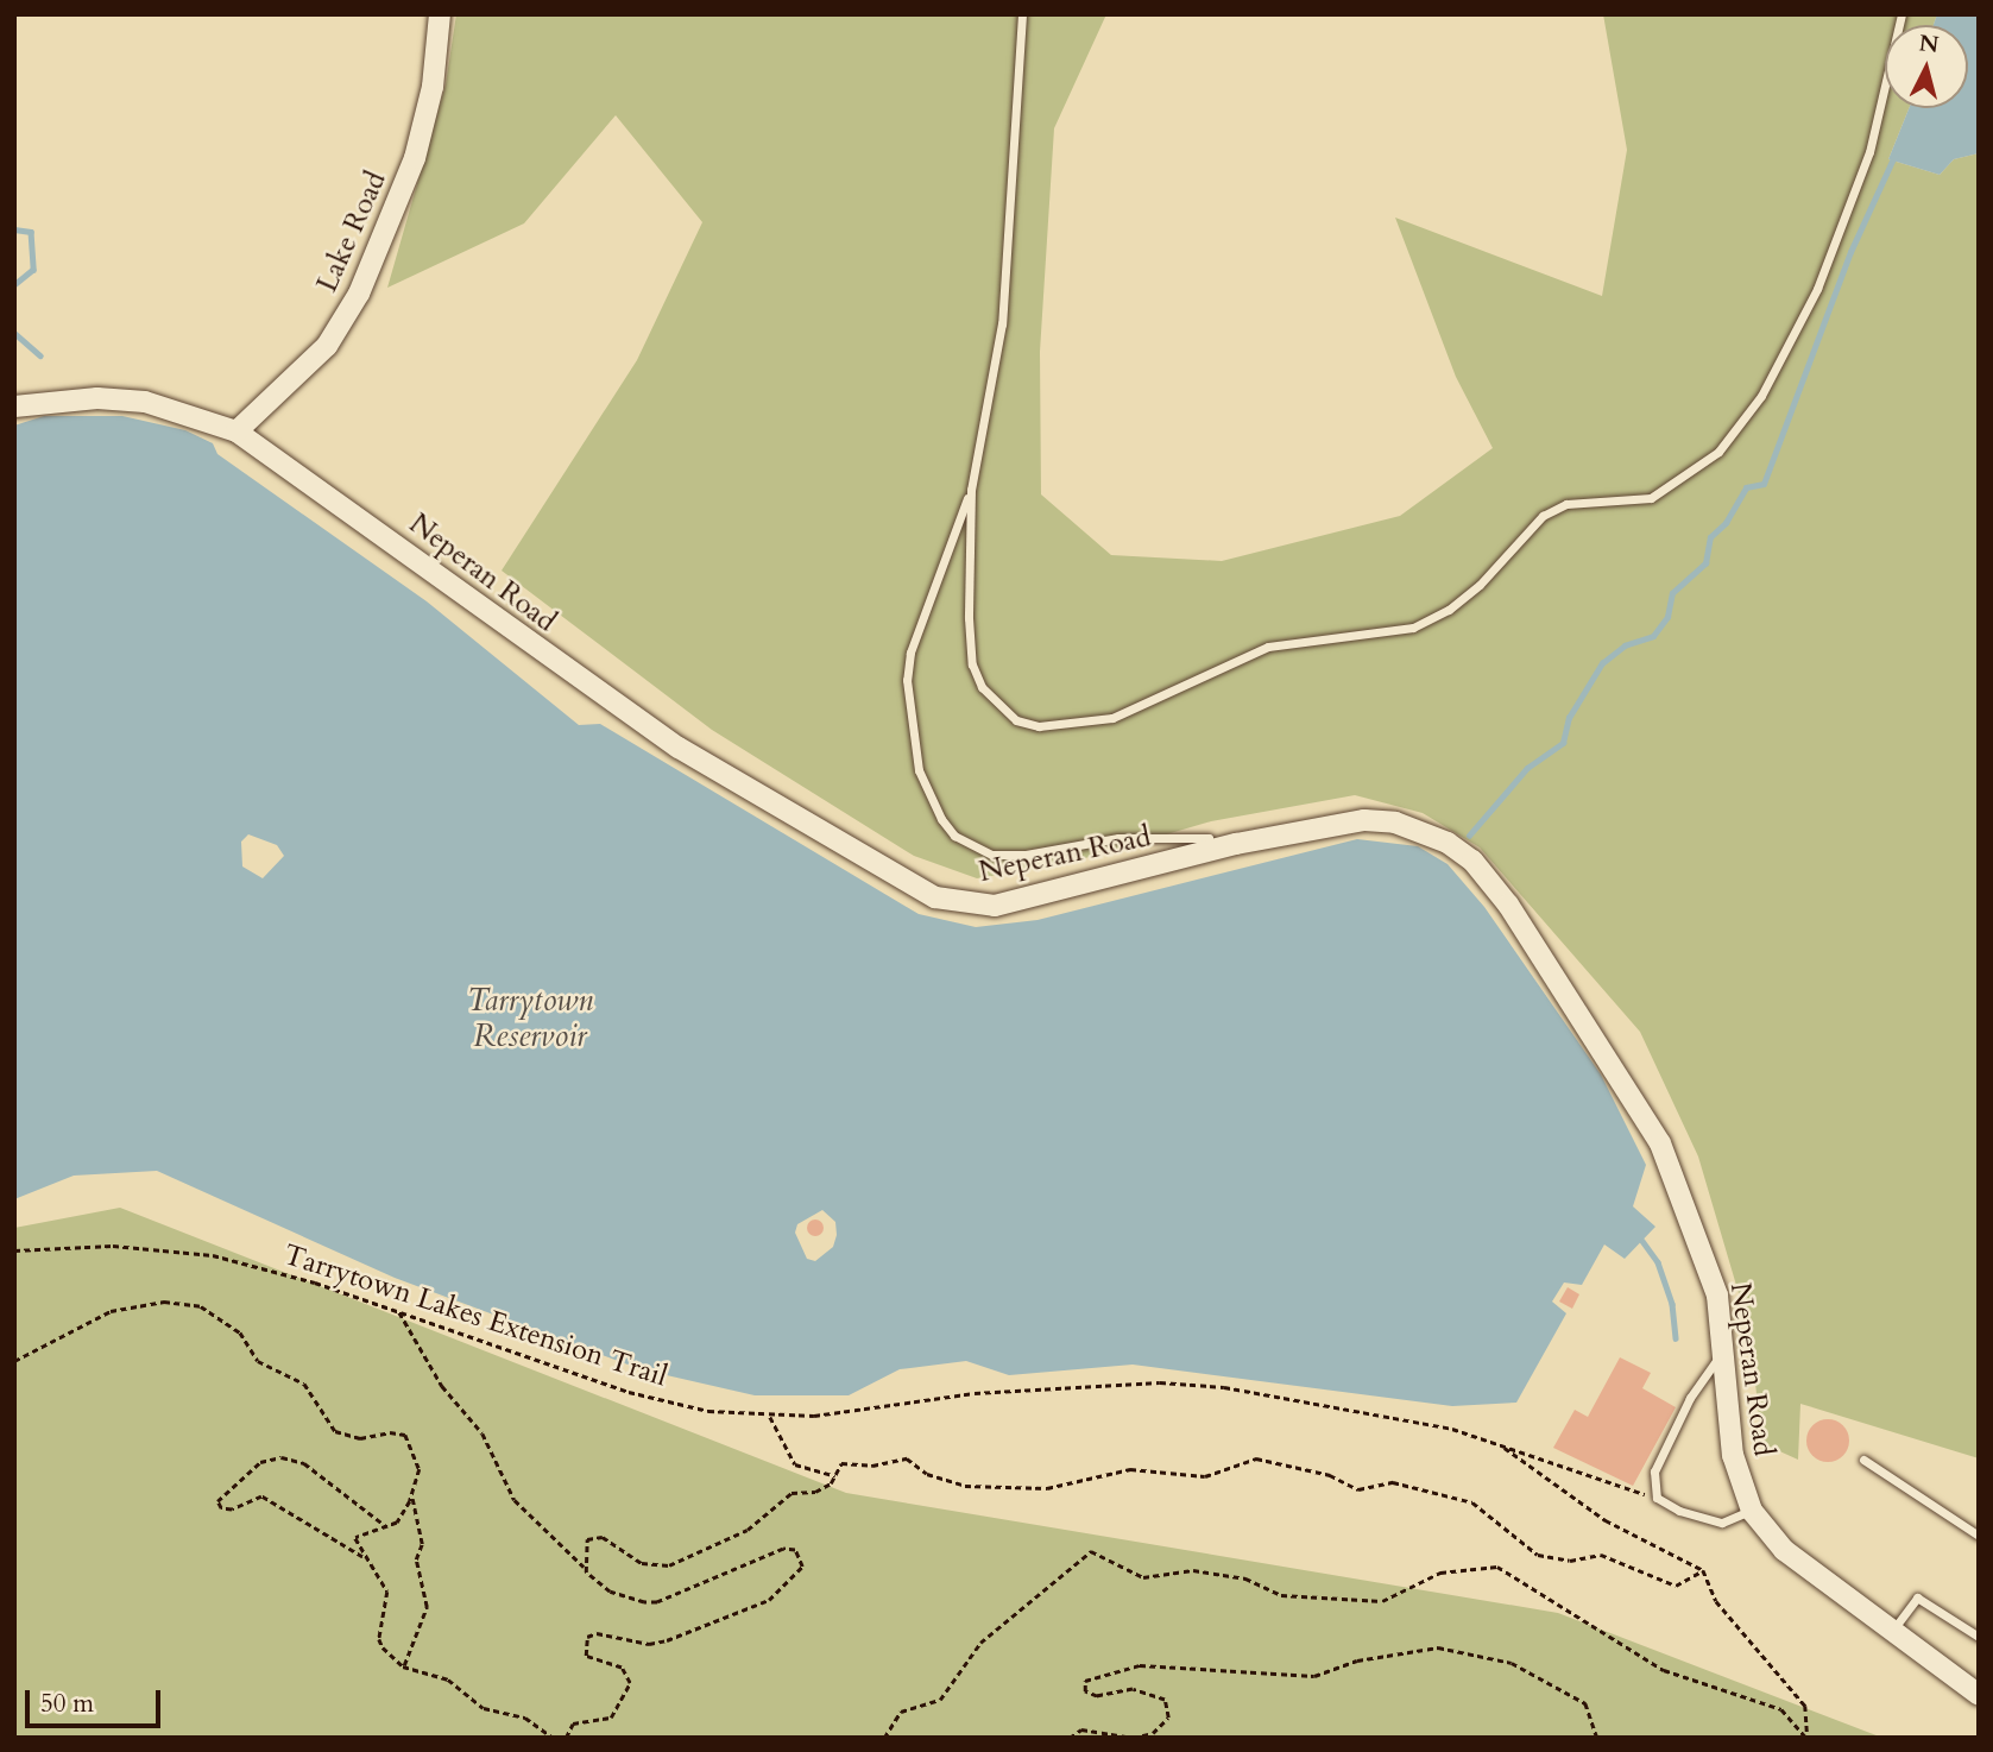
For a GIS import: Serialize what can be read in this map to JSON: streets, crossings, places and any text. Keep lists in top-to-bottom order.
{
  "streets": {
    "street": ["Lake Road", "Neperan Road"],
    "path": ["Tarrytown Lakes Extension Trail"]
  },
  "crossings": [
    ["Lake Road", "Neperan Road"]
  ],
  "water": ["Tarrytown Reservoir"],
  "scale_bar": "50 m",
  "north": "top"
}
